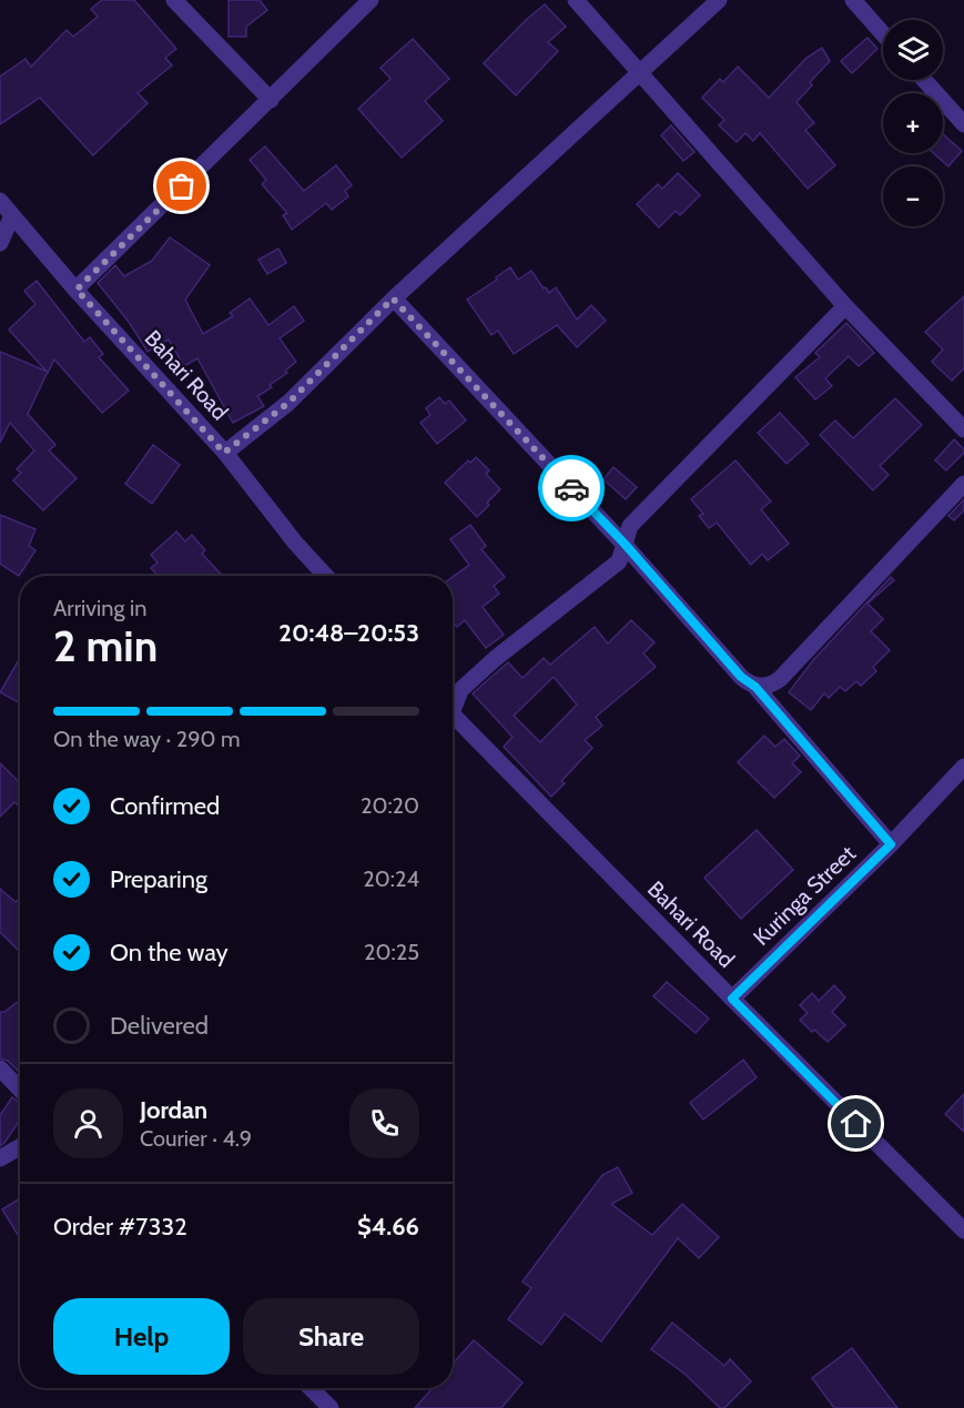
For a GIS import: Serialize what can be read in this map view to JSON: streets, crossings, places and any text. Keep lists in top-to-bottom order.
{
  "streets": {
    "street": ["Bahari Road", "Kuringa Street"]
  },
  "crossings": [
    ["Bahari Road", "Kuringa Street"]
  ],
  "page": {
    "map_buttons": ["+", "−"],
    "heading": ["2 min", "Arriving in", "20:48–20:53"],
    "panel": [
      "Jordan",
      "Courier · 4.9",
      "Order #7332",
      "$4.66"
    ],
    "bar": "On the way · 290 m",
    "list": [
      ["Confirmed", "20:20"],
      ["Preparing", "20:24"],
      ["On the way", "20:25"],
      "Delivered"
    ],
    "buttons": ["Help", "Share"]
  }
}
